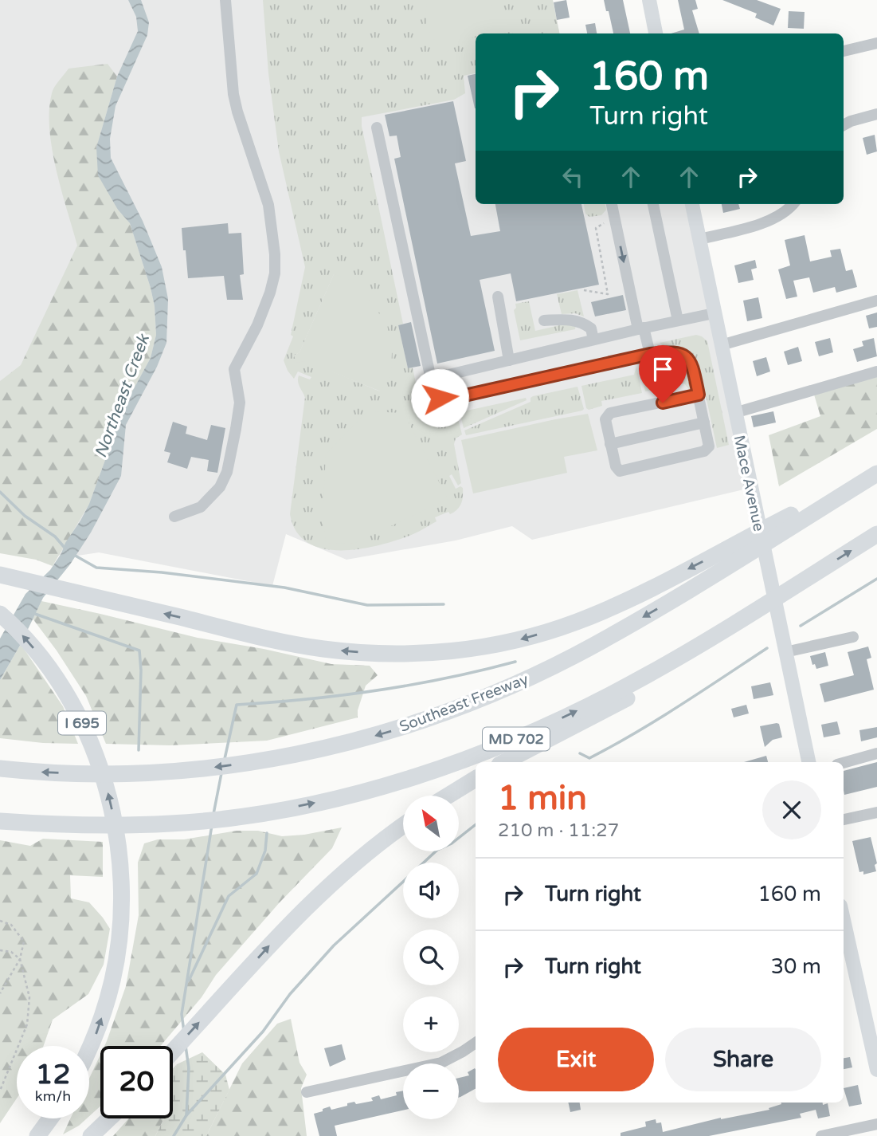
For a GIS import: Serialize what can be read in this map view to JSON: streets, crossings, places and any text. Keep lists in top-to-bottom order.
{
  "streets": {
    "highway": ["Southeast Freeway", "I 695", "MD 702"],
    "main road": ["Mace Avenue"]
  },
  "water": ["Northeast Creek"],
  "north": "top left",
  "page": {
    "turn": ["160 m", "Turn right"],
    "heading": ["1 min", "210 m · 11:27"],
    "map_buttons": ["+", "−"],
    "list": [
      {
        "name": "Turn right",
        "value": "160 m"
      },
      {
        "name": "Turn right",
        "value": "30 m"
      }
    ],
    "buttons": ["Exit", "Share"],
    "speed": "12 km/h",
    "limit": "20"
  }
}
